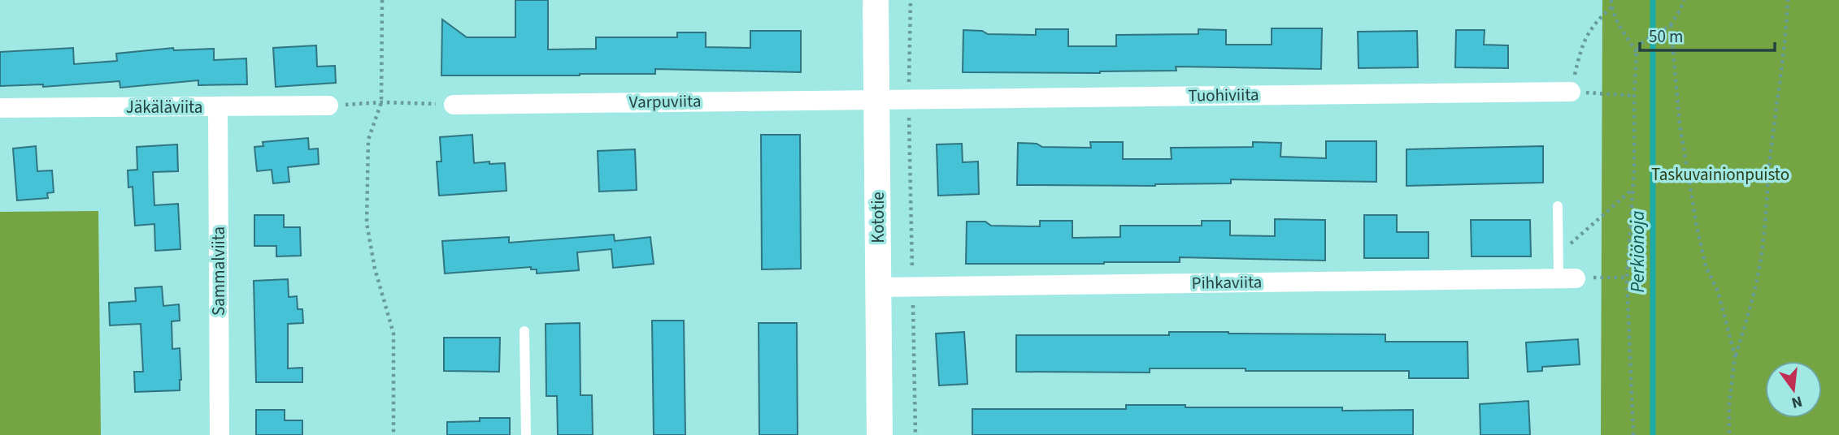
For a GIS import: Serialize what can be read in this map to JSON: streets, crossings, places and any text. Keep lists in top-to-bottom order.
{
  "streets": {
    "street": [
      "Tuohiviita",
      "Varpuviita",
      "Jäkäläviita",
      "Kototie",
      "Sammalviita",
      "Pihkaviita"
    ]
  },
  "crossings": [
    ["Tuohiviita", "Varpuviita"],
    ["Tuohiviita", "Kototie"],
    ["Varpuviita", "Kototie"],
    ["Jäkäläviita", "Sammalviita"],
    ["Kototie", "Pihkaviita"]
  ],
  "water": ["Perkiönoja"],
  "parks": ["Taskuvainionpuisto"],
  "scale_bar": "50 m",
  "north": "bottom"
}
